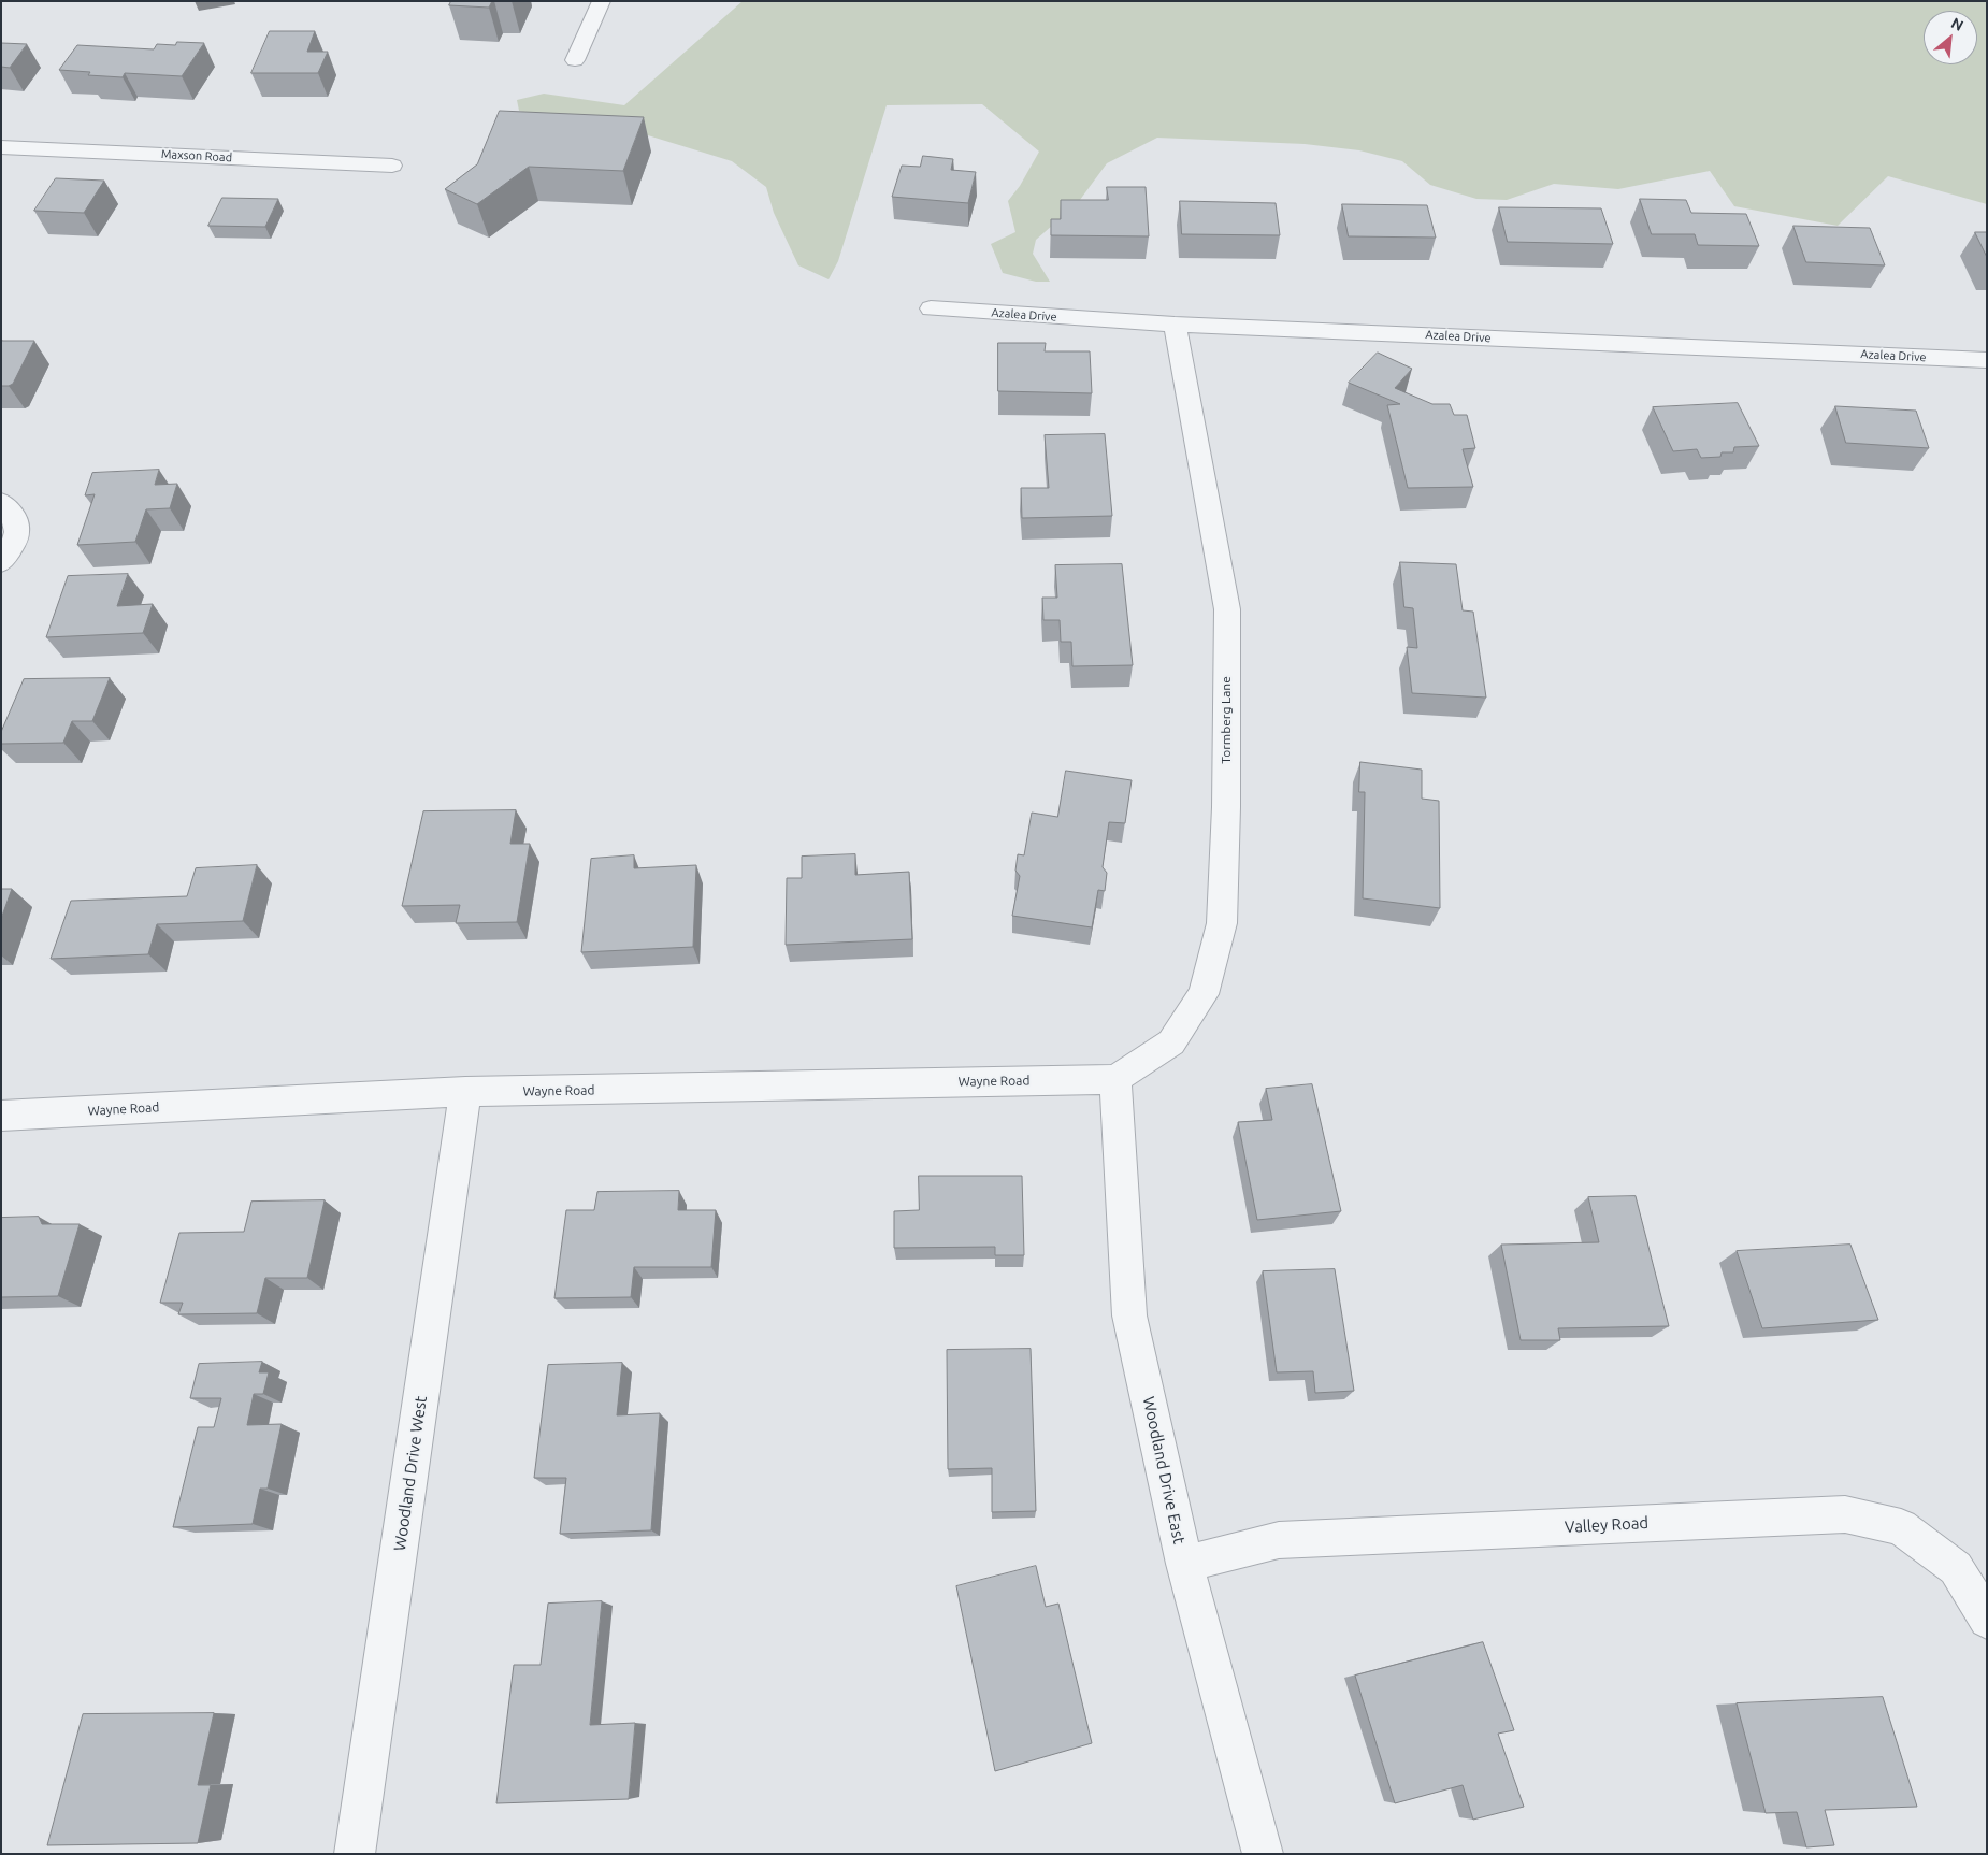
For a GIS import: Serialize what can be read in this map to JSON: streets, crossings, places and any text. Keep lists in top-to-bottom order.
{
  "streets": {
    "street": [
      "Maxson Road",
      "Azalea Drive",
      "Tormberg Lane",
      "Wayne Road",
      "Woodland Drive East",
      "Woodland Drive West",
      "Valley Road"
    ]
  },
  "crossings": [
    ["Azalea Drive", "Tormberg Lane"],
    ["Tormberg Lane", "Wayne Road"],
    ["Tormberg Lane", "Woodland Drive East"],
    ["Wayne Road", "Woodland Drive East"],
    ["Wayne Road", "Woodland Drive West"],
    ["Woodland Drive East", "Valley Road"]
  ],
  "north": "top right"
}
